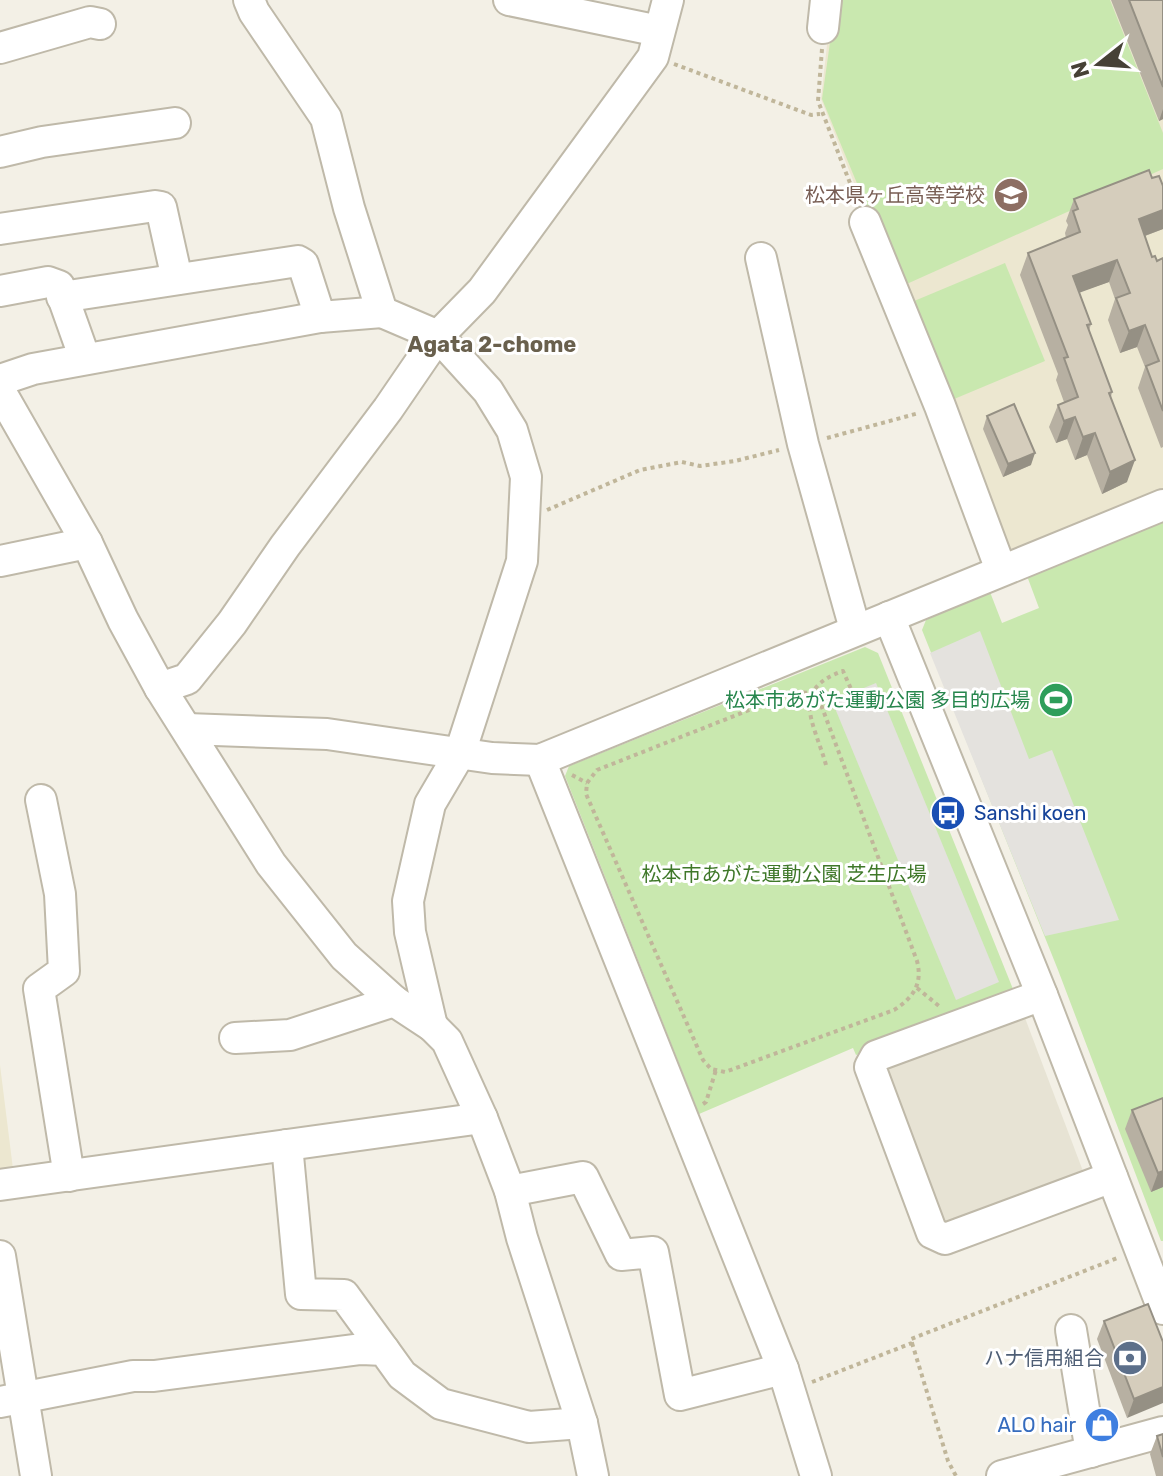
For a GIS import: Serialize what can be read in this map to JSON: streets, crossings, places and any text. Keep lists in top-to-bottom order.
{
  "districts": ["Agata 2-chome"],
  "parks": ["松本市あがた運動公園 芝生広場"],
  "places": {
    "school or university": ["松本県ヶ丘高等学校"],
    "sports": ["松本市あがた運動公園 多目的広場"],
    "bus stop": ["Sanshi koen"],
    "bank": ["ハナ信用組合"],
    "shop": ["ALO hair"]
  },
  "north": "left"
}
